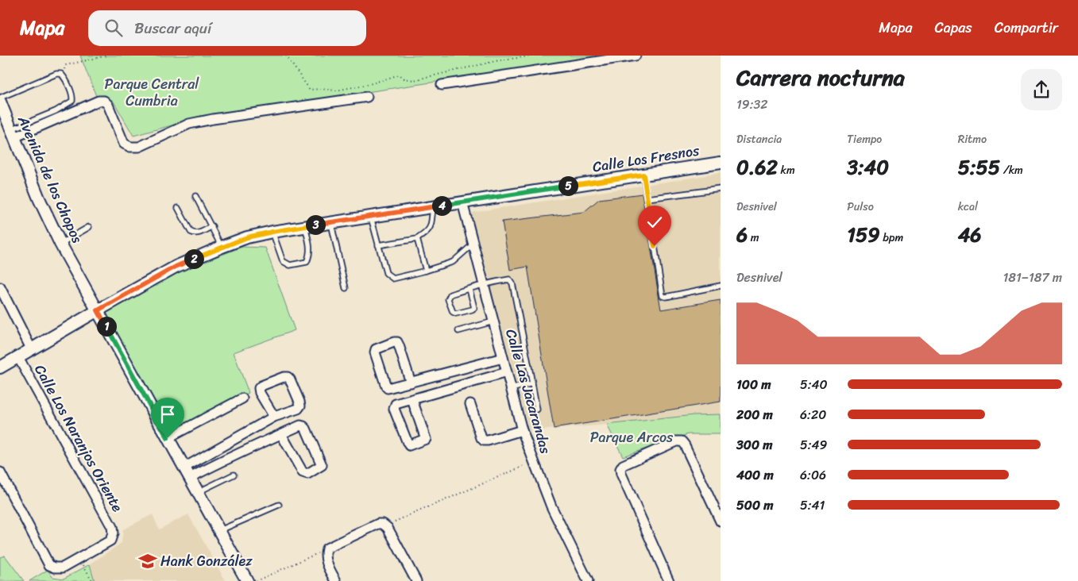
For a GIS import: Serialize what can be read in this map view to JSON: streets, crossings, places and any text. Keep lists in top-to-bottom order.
{
  "streets": {
    "street": [
      "Calle Los Fresnos",
      "Avenida de los Chopos",
      "Calle Las Jacarandas",
      "Calle Los Naranjos Oriente"
    ]
  },
  "crossings": [
    ["Calle Los Fresnos", "Avenida de los Chopos"],
    ["Calle Los Fresnos", "Calle Las Jacarandas"],
    ["Calle Los Fresnos", "Calle Los Naranjos Oriente"]
  ],
  "parks": ["Parque Central Cumbria", "Parque Arcos"],
  "places": {
    "school or university": ["Hank González"]
  },
  "page": {
    "header": "Mapa",
    "search": "Buscar aquí",
    "nav": ["Mapa", "Capas", "Compartir"],
    "heading": ["Carrera nocturna", "19:32"],
    "stats": [
      ["Distancia", "0.62 km"],
      ["Tiempo", "3:40"],
      ["Ritmo", "5:55 /km"],
      ["Desnivel", "6 m"],
      ["Pulso", "159 bpm"],
      ["kcal", "46"]
    ],
    "pins": [
      "5",
      "4",
      "3",
      "2",
      "1"
    ],
    "chart": ["Desnivel", "181–187 m"],
    "list": [
      {
        "name": "100 m",
        "note": "5:40"
      },
      {
        "name": "200 m",
        "note": "6:20"
      },
      {
        "name": "300 m",
        "note": "5:49"
      },
      {
        "name": "400 m",
        "note": "6:06"
      },
      {
        "name": "500 m",
        "note": "5:41"
      }
    ]
  }
}
